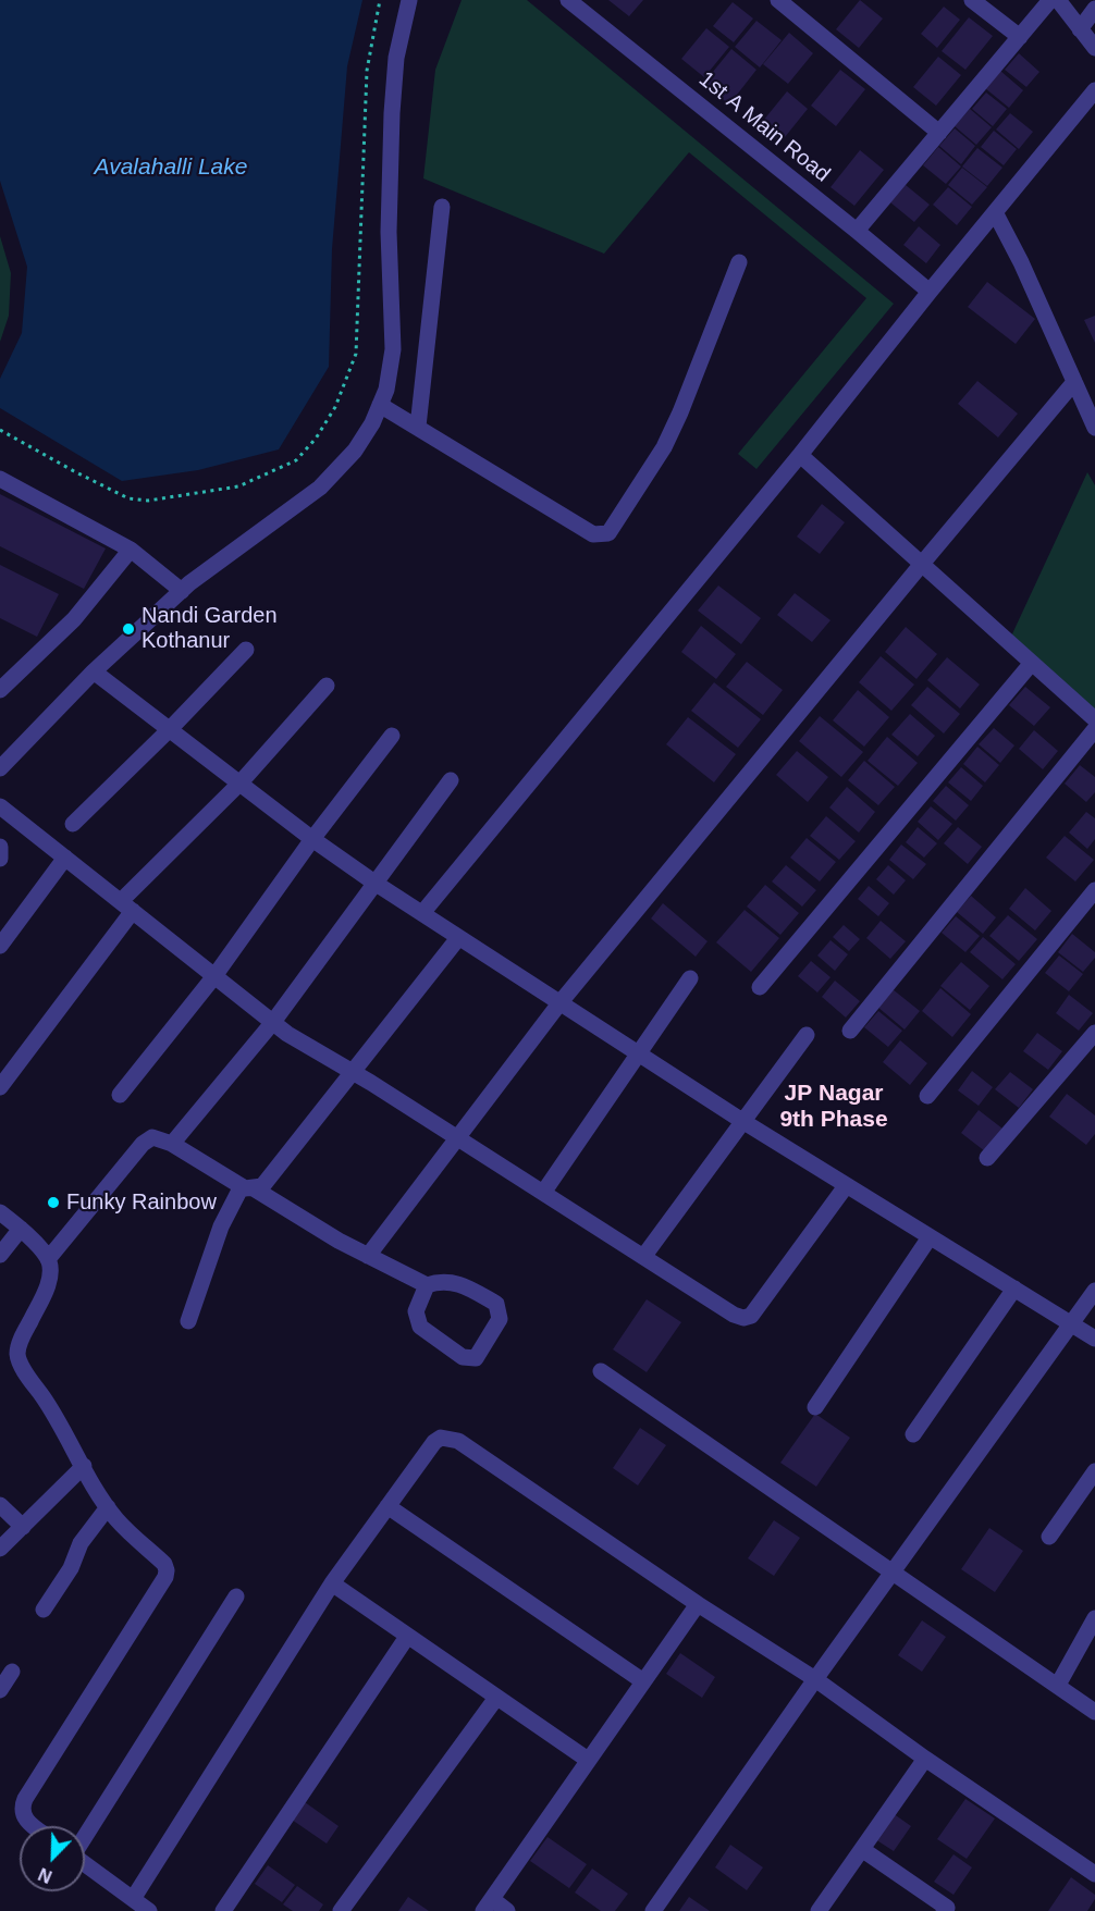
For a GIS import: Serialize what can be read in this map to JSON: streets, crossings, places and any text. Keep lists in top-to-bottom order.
{
  "streets": {
    "street": ["1st A Main Road"]
  },
  "districts": ["JP Nagar 9th Phase"],
  "water": ["Avalahalli Lake"],
  "places": ["Nandi Garden Kothanur", "Funky Rainbow"],
  "north": "bottom left"
}
